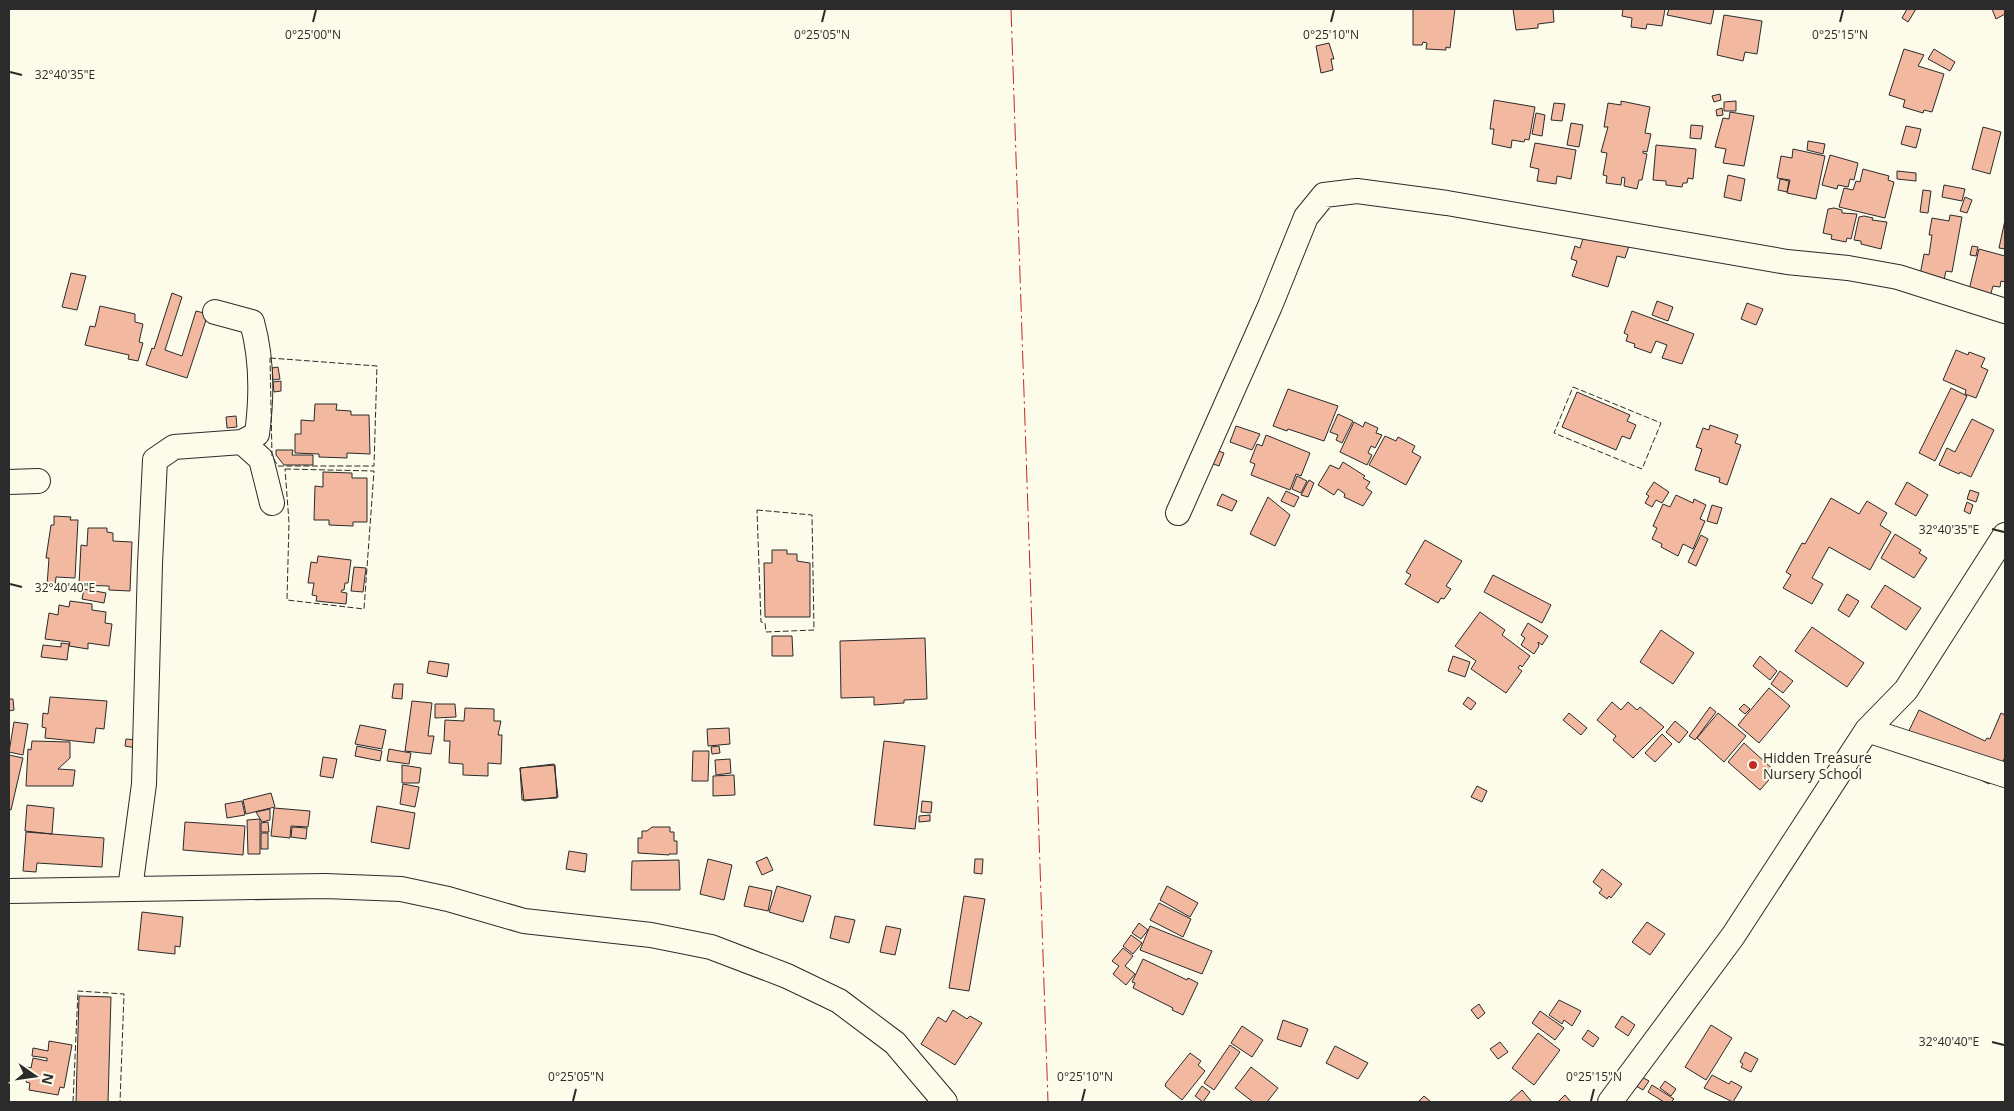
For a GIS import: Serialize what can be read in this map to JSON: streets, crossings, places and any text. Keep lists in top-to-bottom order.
{
  "places": ["Hidden Treasure Nursery School"],
  "north": "right",
  "coordinates": [
    "0°25'00\"N",
    "0°25'05\"N",
    "0°25'10\"N",
    "0°25'15\"N",
    "32°40'35\"E",
    "32°40'40\"E"
  ]
}
